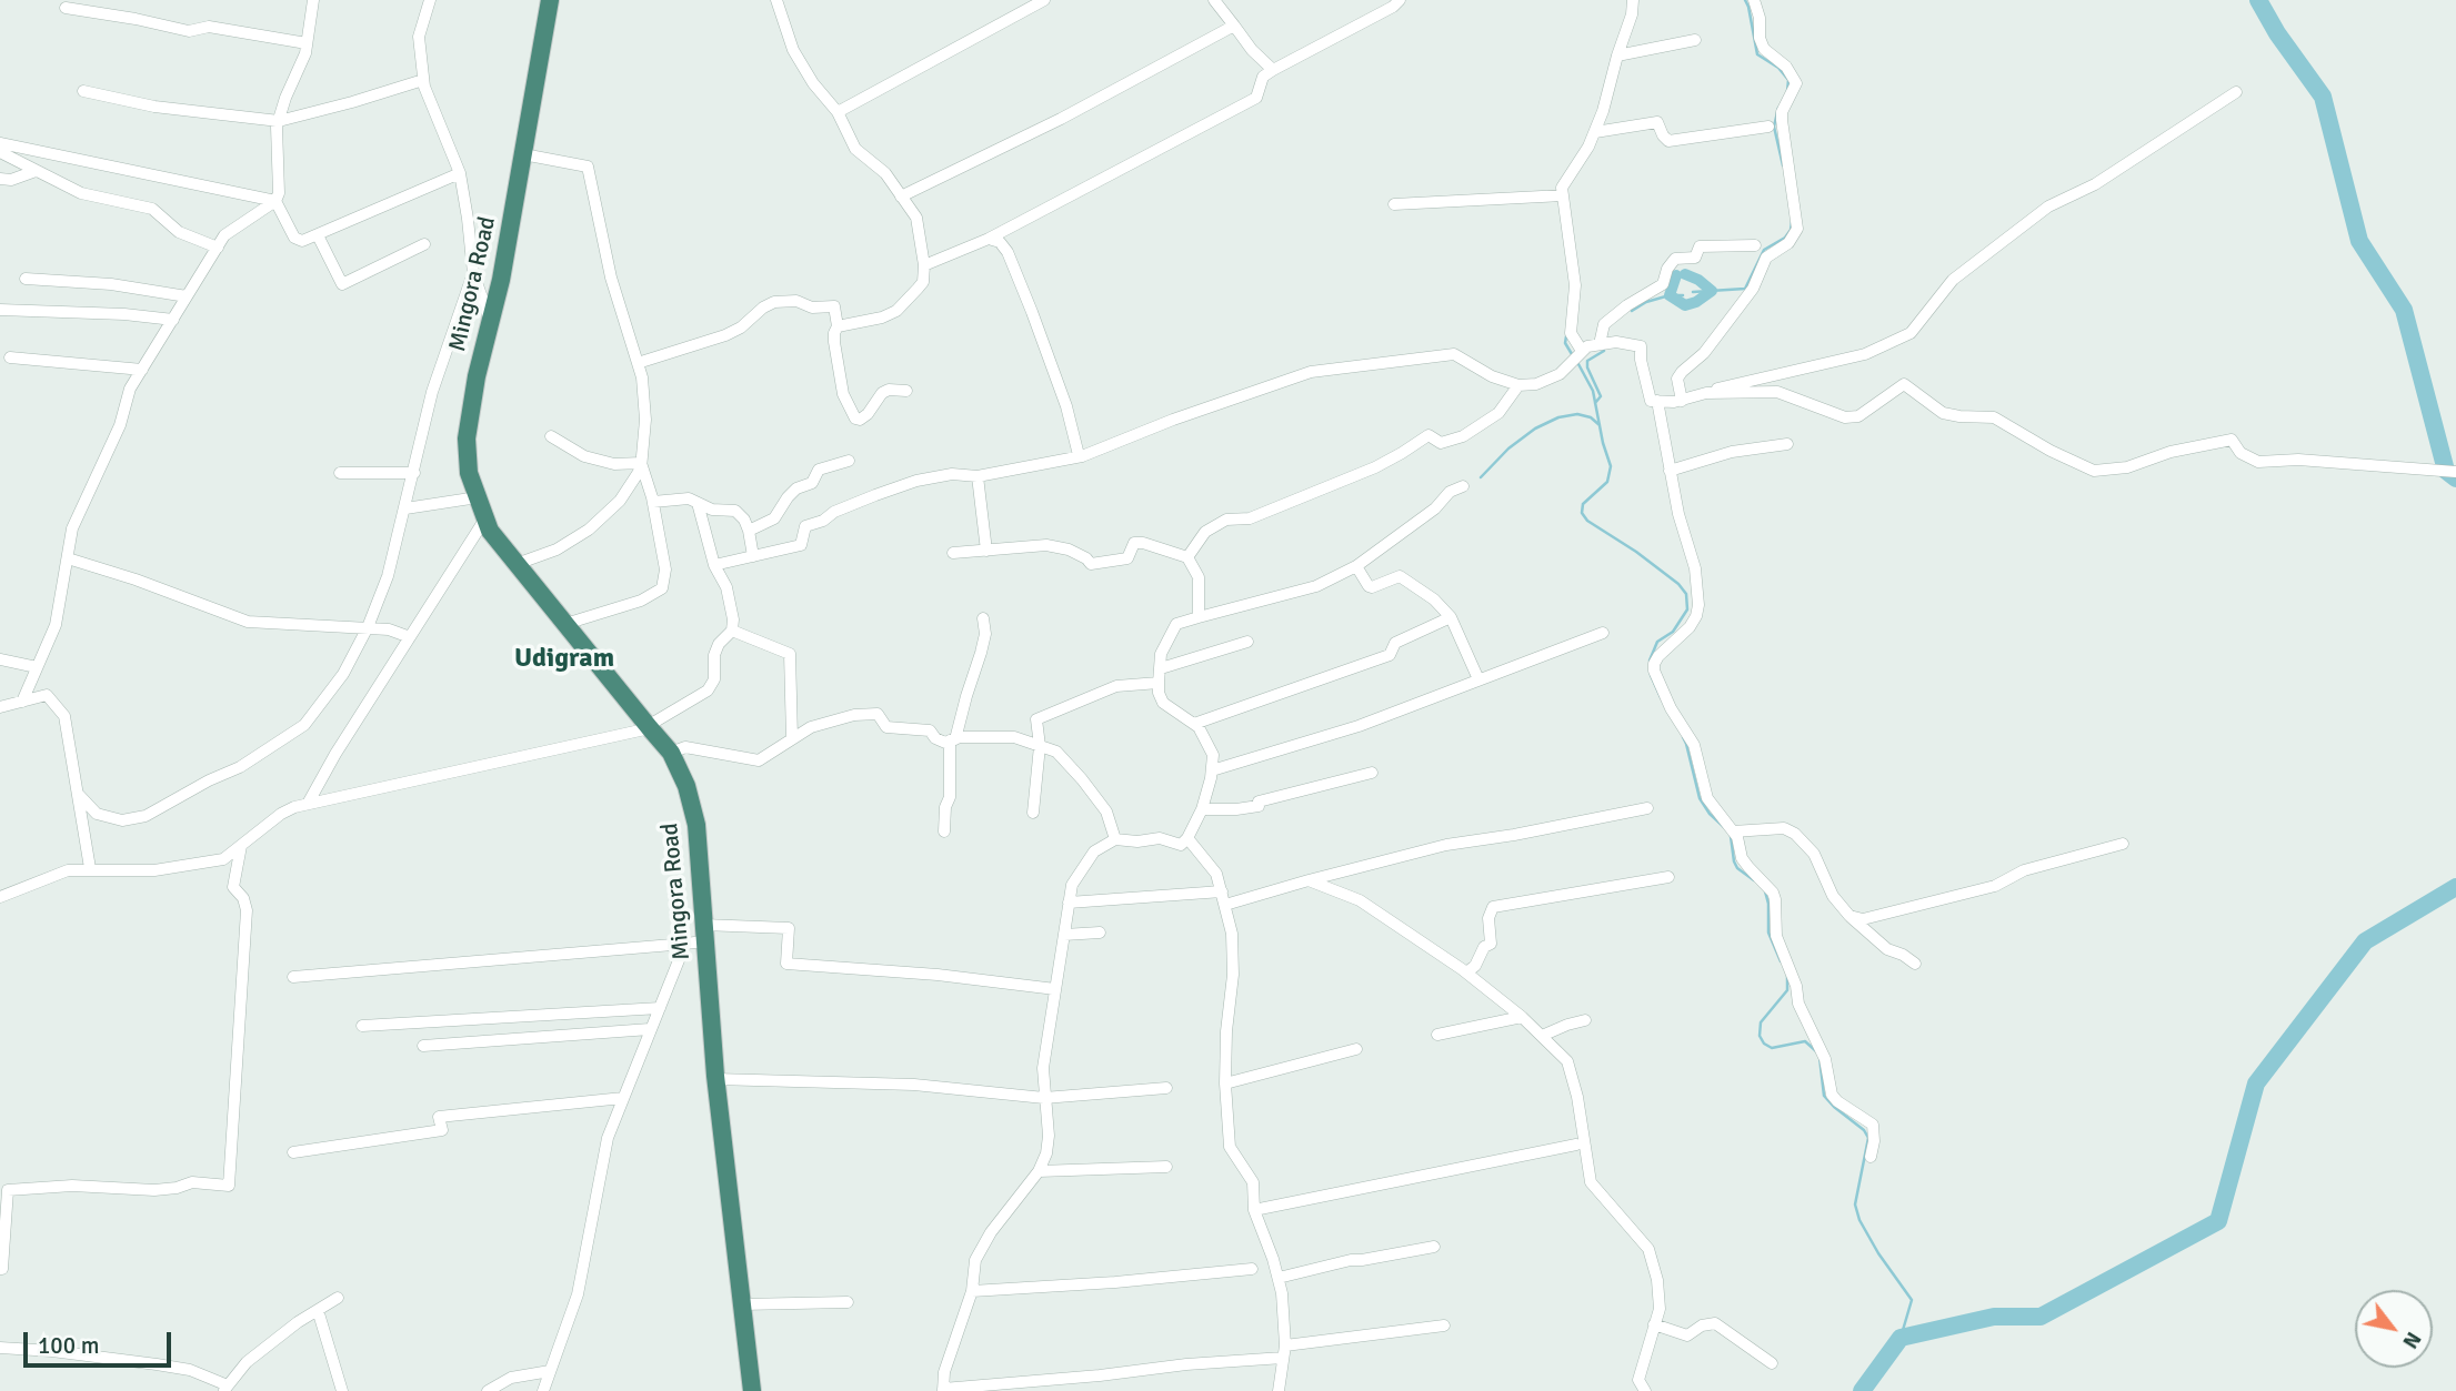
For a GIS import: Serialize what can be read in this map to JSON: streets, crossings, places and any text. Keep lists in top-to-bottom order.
{
  "streets": {
    "highway": ["Mingora Road"]
  },
  "districts": ["Udigram"],
  "scale_bar": "100 m",
  "north": "bottom right"
}
